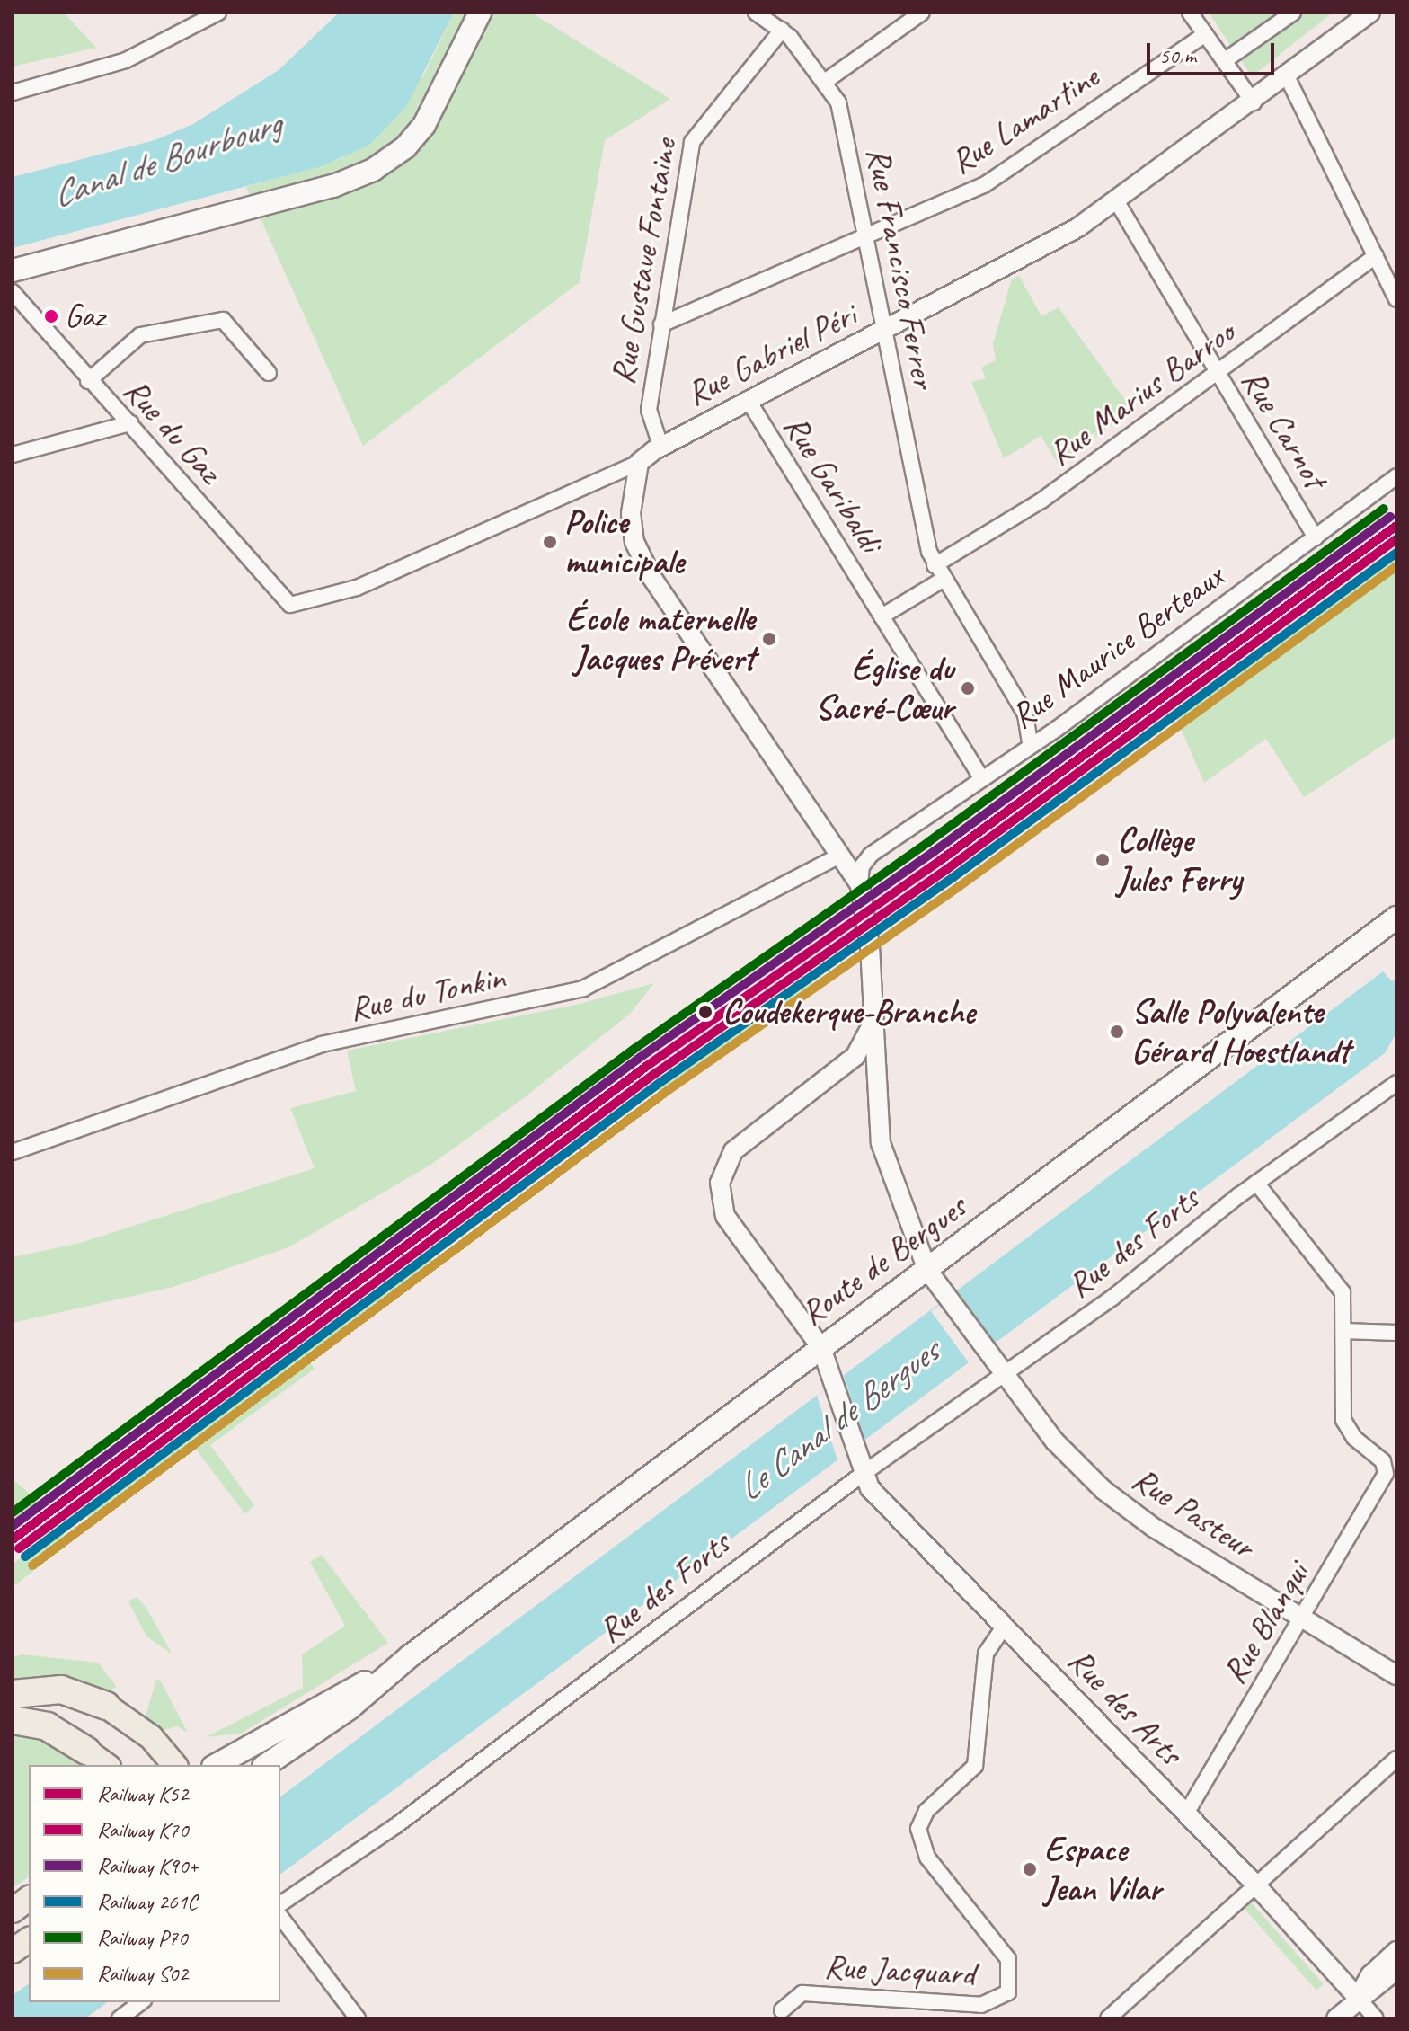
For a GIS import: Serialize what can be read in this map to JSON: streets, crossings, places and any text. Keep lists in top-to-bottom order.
{
  "streets": {
    "main road": ["Route de Bergues"],
    "street": [
      "Rue Lamartine",
      "Rue Gustave Fontaine",
      "Rue Francisco Ferrer",
      "Rue Gabriel Péri",
      "Rue Marius Barroo",
      "Rue Carnot",
      "Rue du Gaz",
      "Rue Garibaldi",
      "Rue Maurice Berteaux",
      "Rue du Tonkin",
      "Rue des Forts",
      "Rue Pasteur",
      "Rue Blanqui",
      "Rue des Arts",
      "Rue Jacquard"
    ]
  },
  "crossings": [
    ["Rue Lamartine", "Rue Gustave Fontaine"],
    ["Rue Lamartine", "Rue Francisco Ferrer"],
    ["Rue Gustave Fontaine", "Rue Francisco Ferrer"],
    ["Rue Gustave Fontaine", "Rue Gabriel Péri"],
    ["Rue Francisco Ferrer", "Rue Gabriel Péri"],
    ["Rue Francisco Ferrer", "Rue Marius Barroo"],
    ["Rue Francisco Ferrer", "Rue Maurice Berteaux"],
    ["Rue Gabriel Péri", "Rue Carnot"],
    ["Rue Gabriel Péri", "Rue du Gaz"],
    ["Rue Gabriel Péri", "Rue Garibaldi"],
    ["Rue Marius Barroo", "Rue Carnot"],
    ["Rue Carnot", "Rue Maurice Berteaux"],
    ["Rue Garibaldi", "Rue Maurice Berteaux"],
    ["Rue Maurice Berteaux", "Rue du Tonkin"],
    ["Rue des Forts", "Rue Pasteur"],
    ["Rue des Forts", "Rue des Arts"],
    ["Route de Bergues", "Rue Pasteur"],
    ["Route de Bergues", "Rue des Arts"],
    ["Rue Pasteur", "Rue Blanqui"],
    ["Rue Blanqui", "Rue des Arts"],
    ["Rue des Arts", "Rue Jacquard"]
  ],
  "water": ["Canal de Bourbourg", "Le Canal de Bergues"],
  "places": [
    "Gaz",
    "Police municipale",
    "École maternelle Jacques Prévert",
    "Église du Sacré-Cœur",
    "Collège Jules Ferry",
    "Coudekerque-Branche",
    "Salle Polyvalente Gérard Hoestlandt",
    "Espace Jean Vilar"
  ],
  "lines": [
    "rail line P70",
    "rail line K90+",
    "rail line K52",
    "rail line K70",
    "rail line 261C",
    "rail line S02"
  ],
  "legend": [
    "Railway K52",
    "Railway K70",
    "Railway K90+",
    "Railway 261C",
    "Railway P70",
    "Railway S02"
  ],
  "scale_bar": "50 m"
}
